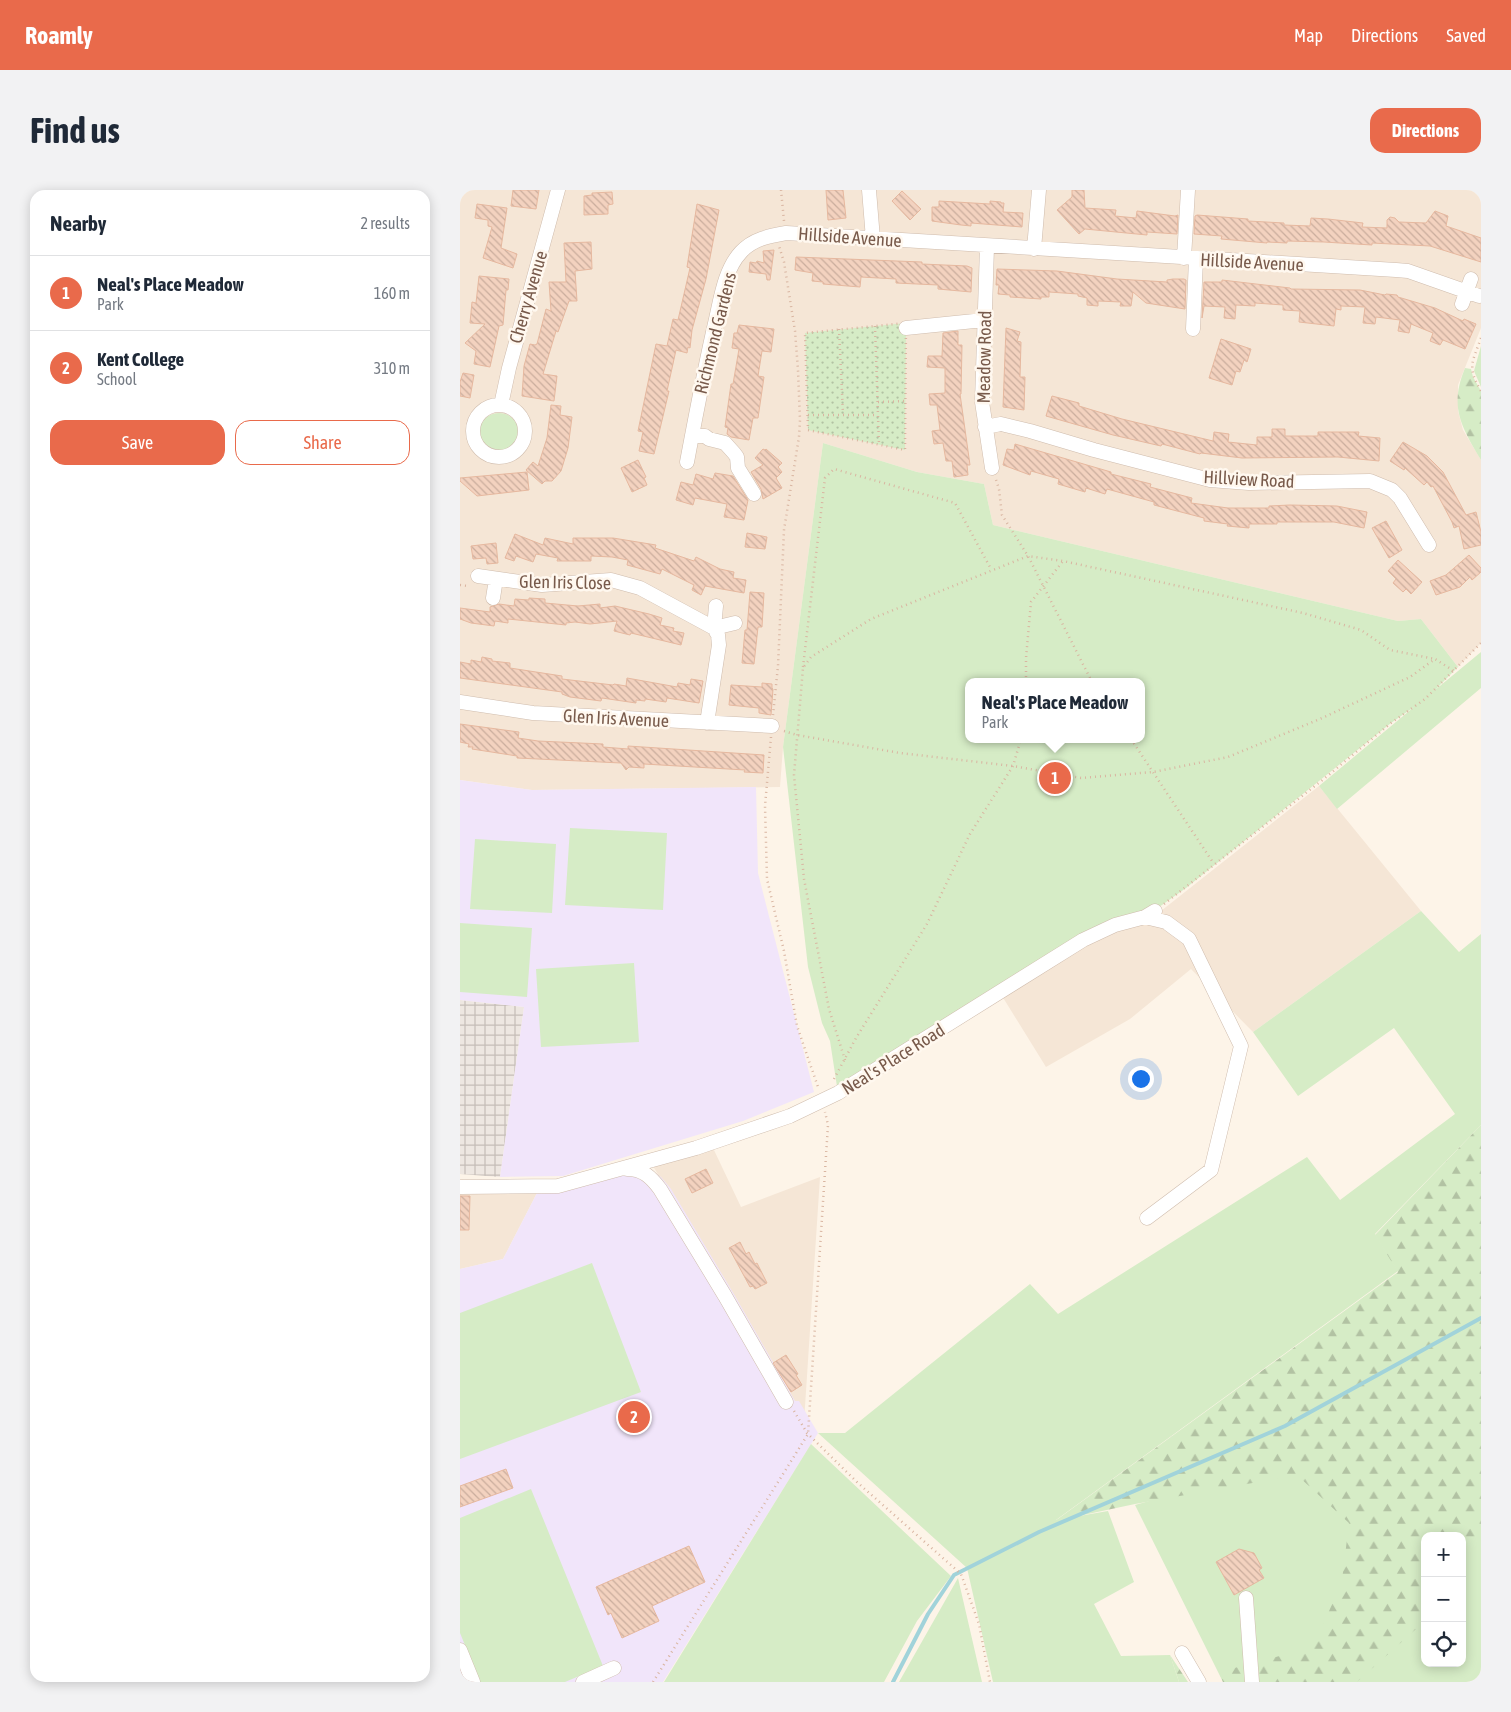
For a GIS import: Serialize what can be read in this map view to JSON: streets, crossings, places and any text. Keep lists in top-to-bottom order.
{
  "streets": {
    "street": [
      "Hillside Avenue",
      "Cherry Avenue",
      "Richmond Gardens",
      "Meadow Road",
      "Hillview Road",
      "Glen Iris Close",
      "Glen Iris Avenue",
      "Neal's Place Road"
    ]
  },
  "crossings": [
    ["Hillside Avenue", "Richmond Gardens"],
    ["Hillside Avenue", "Meadow Road"],
    ["Meadow Road", "Hillview Road"]
  ],
  "page": {
    "header": "Roamly",
    "nav": ["Map", "Directions", "Saved"],
    "buttons": [
      "Directions",
      ["Save", "Share"]
    ],
    "title": "Find us",
    "heading": ["Nearby", "2 results"],
    "list": [
      {
        "mark": "1",
        "name": "Neal's Place Meadow",
        "note": "Park",
        "value": "160 m"
      },
      {
        "mark": "2",
        "name": "Kent College",
        "note": "School",
        "value": "310 m"
      }
    ],
    "popup": ["Neal's Place Meadow", "Park"],
    "pins": ["1", "2"],
    "map_buttons": ["+", "−"]
  }
}
